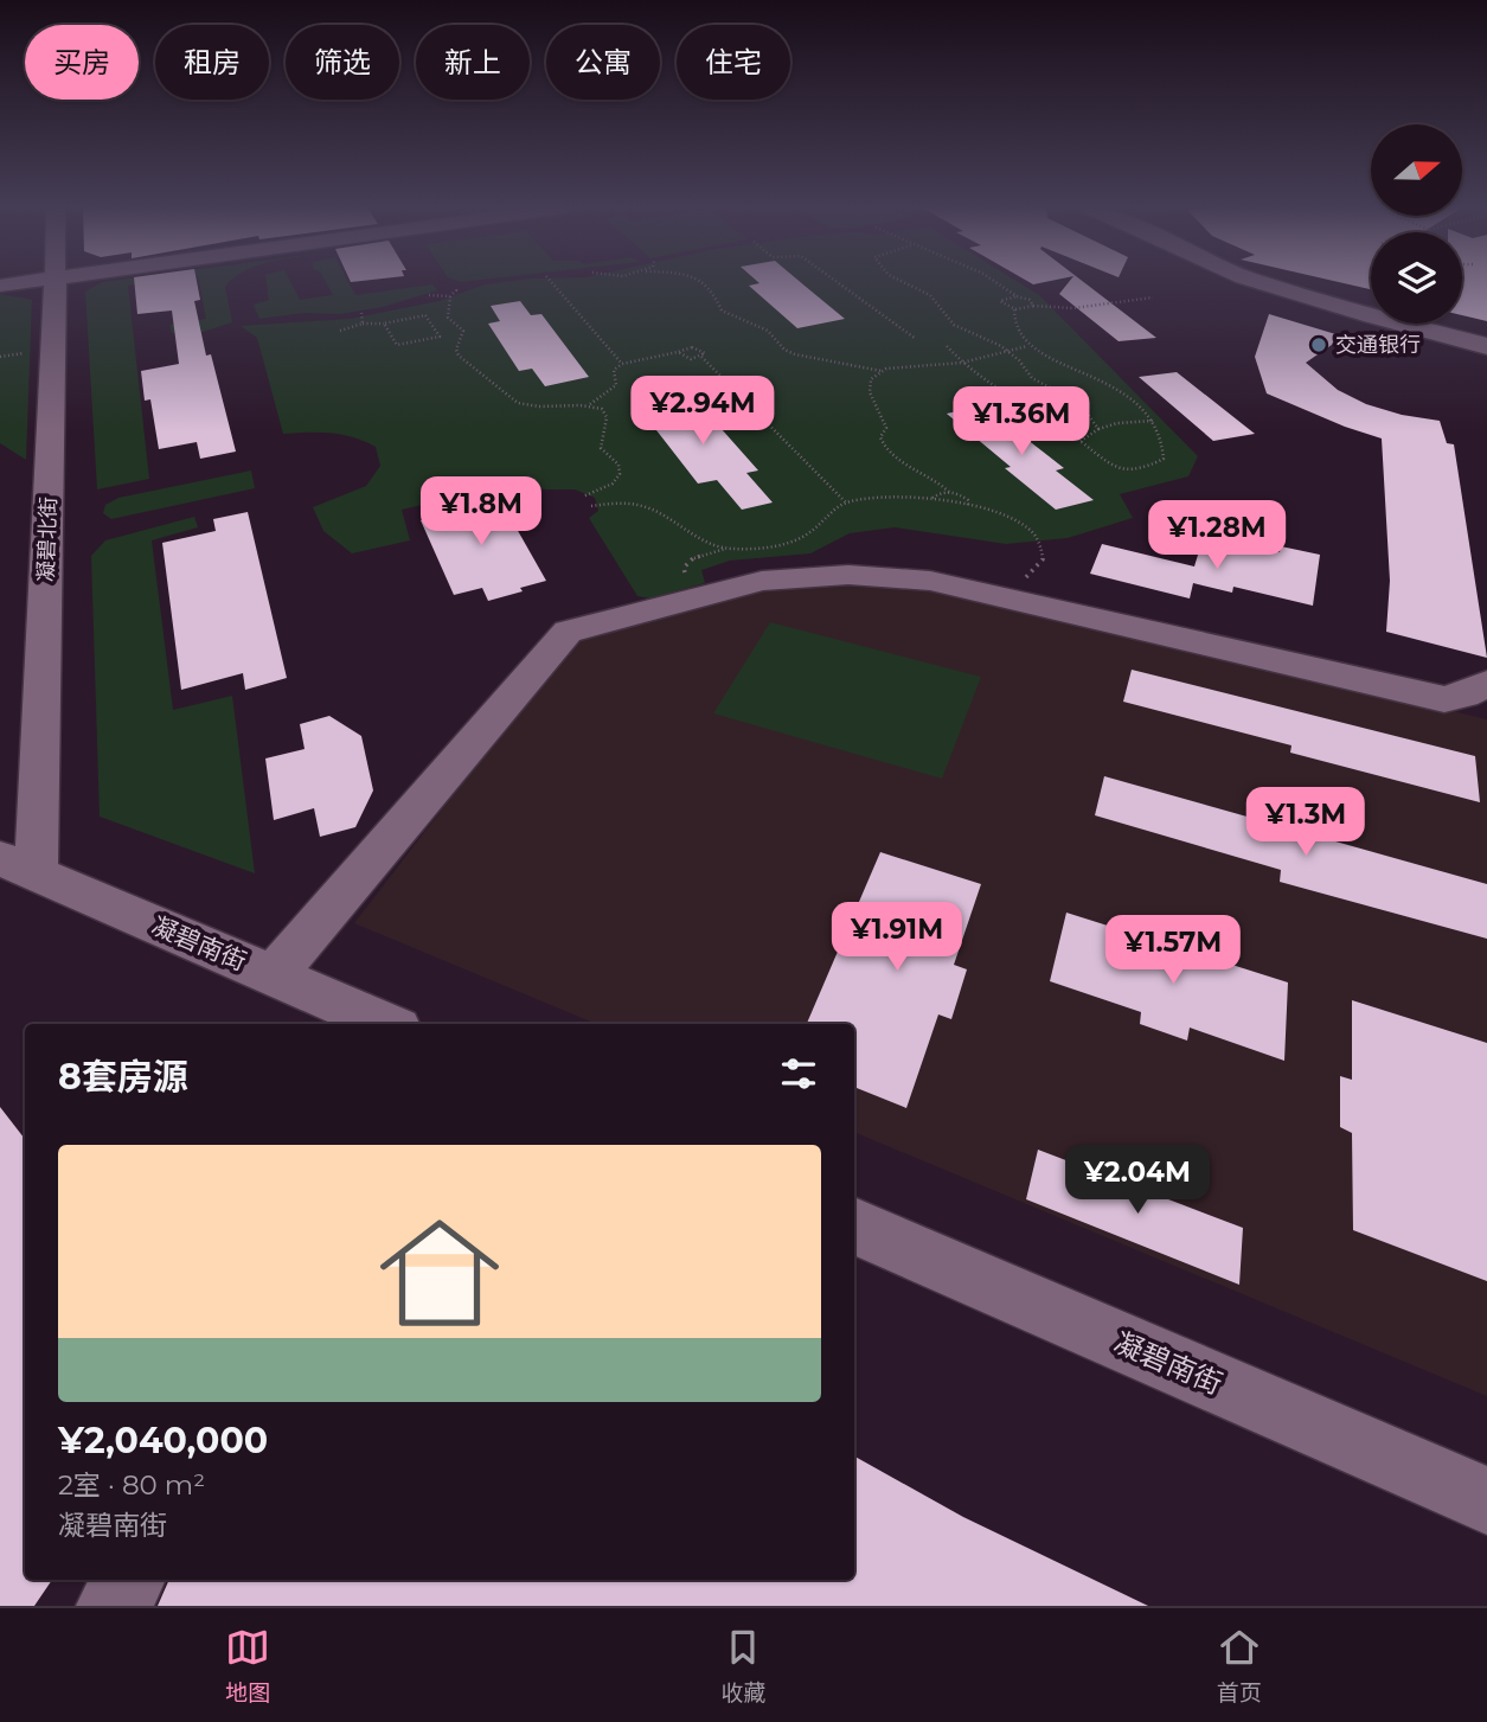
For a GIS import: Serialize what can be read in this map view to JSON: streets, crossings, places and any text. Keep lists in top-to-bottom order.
{
  "streets": {
    "street": ["凝碧北街", "凝碧南街"]
  },
  "crossings": [
    ["凝碧北街", "凝碧南街"]
  ],
  "places": ["交通银行"],
  "north": "right",
  "page": {
    "chip": [
      "买房",
      "租房",
      "筛选",
      "新上",
      "公寓",
      "住宅"
    ],
    "price": [
      "¥2.94M",
      "¥1.36M",
      "¥1.8M",
      "¥1.28M",
      "¥1.3M",
      "¥1.91M",
      "¥1.57M",
      "¥2.04M"
    ],
    "heading": "8套房源",
    "list": [
      {
        "name": "¥2,040,000",
        "note": "2室 · 80 m² · 凝碧南街"
      }
    ],
    "tabs": ["地图", "收藏", "首页"]
  }
}
